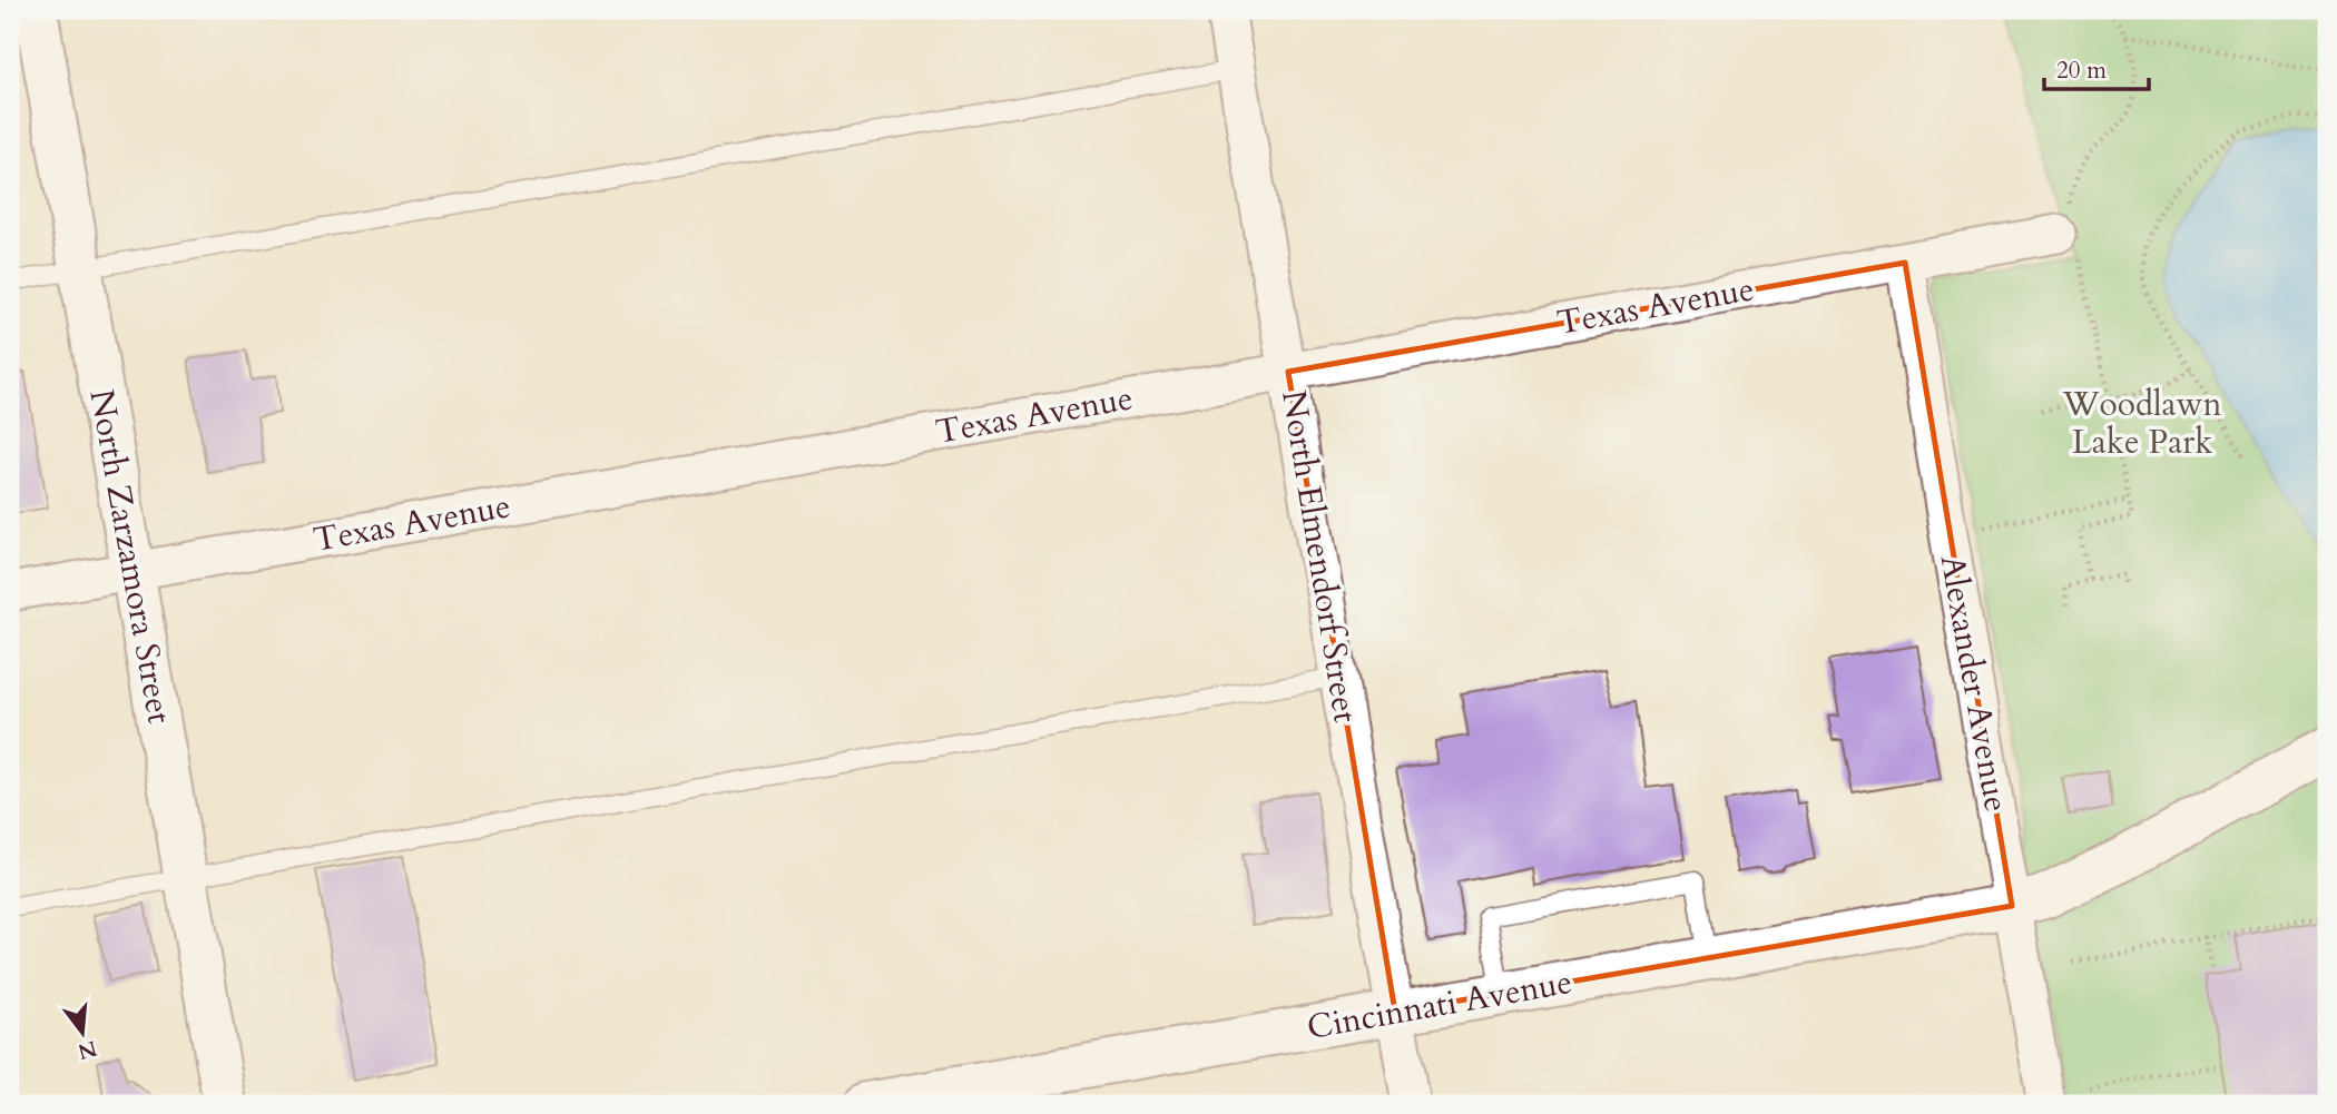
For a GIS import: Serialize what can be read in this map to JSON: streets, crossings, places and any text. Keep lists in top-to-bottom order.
{
  "streets": {
    "street": [
      "Texas Avenue",
      "North Zarzamora Street",
      "North Elmendorf Street",
      "Alexander Avenue",
      "Cincinnati Avenue"
    ]
  },
  "crossings": [
    ["Texas Avenue", "North Zarzamora Street"],
    ["Texas Avenue", "North Elmendorf Street"],
    ["Texas Avenue", "Alexander Avenue"],
    ["North Elmendorf Street", "Cincinnati Avenue"],
    ["Alexander Avenue", "Cincinnati Avenue"]
  ],
  "parks": ["Woodlawn Lake Park"],
  "scale_bar": "20 m",
  "north": "bottom"
}
